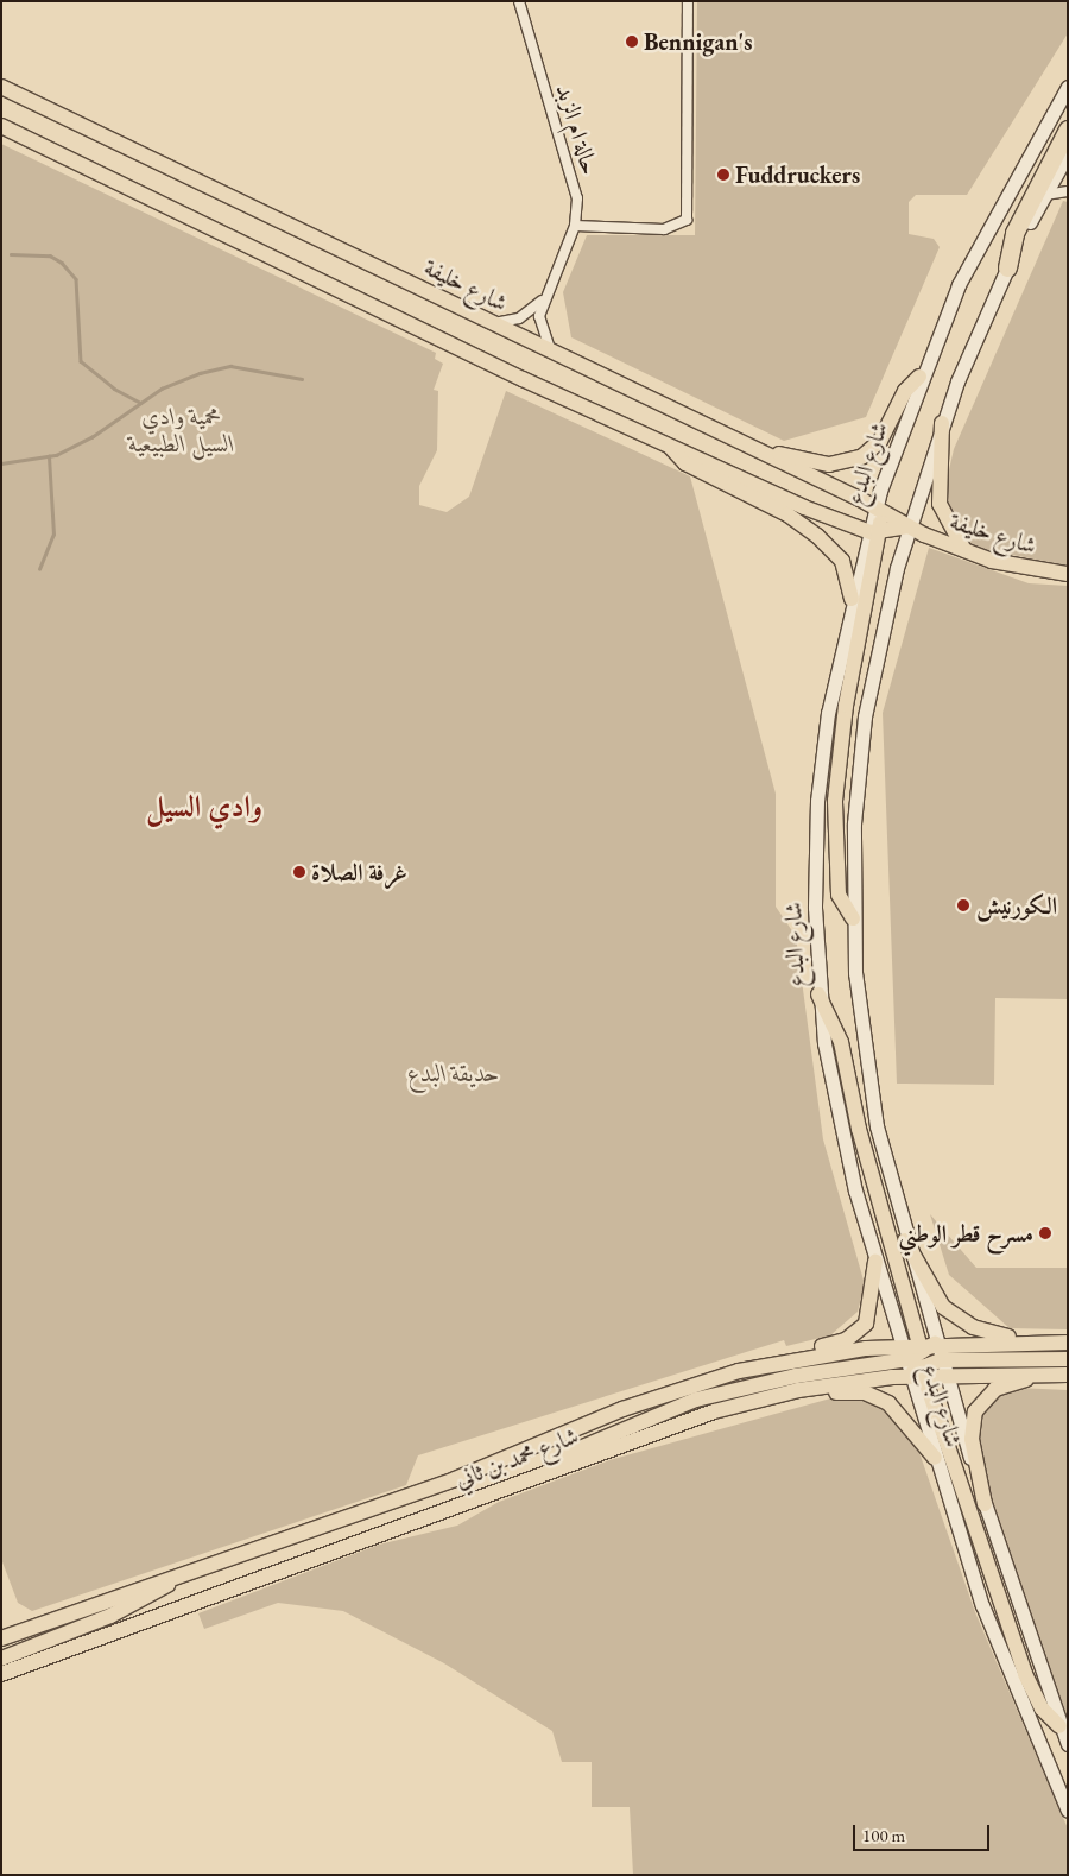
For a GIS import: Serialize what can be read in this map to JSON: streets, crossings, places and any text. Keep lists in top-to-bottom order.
{
  "streets": {
    "main road": ["شارع خليفة", "شارع البدع", "شارع محمد بن ثاني"],
    "street": ["حالة ام الزبد"]
  },
  "crossings": [
    ["حالة ام الزبد", "شارع خليفة"],
    ["شارع خليفة", "شارع البدع"],
    ["شارع البدع", "شارع محمد بن ثاني"]
  ],
  "districts": ["وادي السيل"],
  "parks": ["محمية وادي السيل الطبيعية", "حديقة البدع"],
  "places": [
    "Bennigan's",
    "Fuddruckers",
    "غرفة الصلاة",
    "الكورنيش",
    "مسرح قطر الوطني"
  ],
  "scale_bar": "100 m"
}
